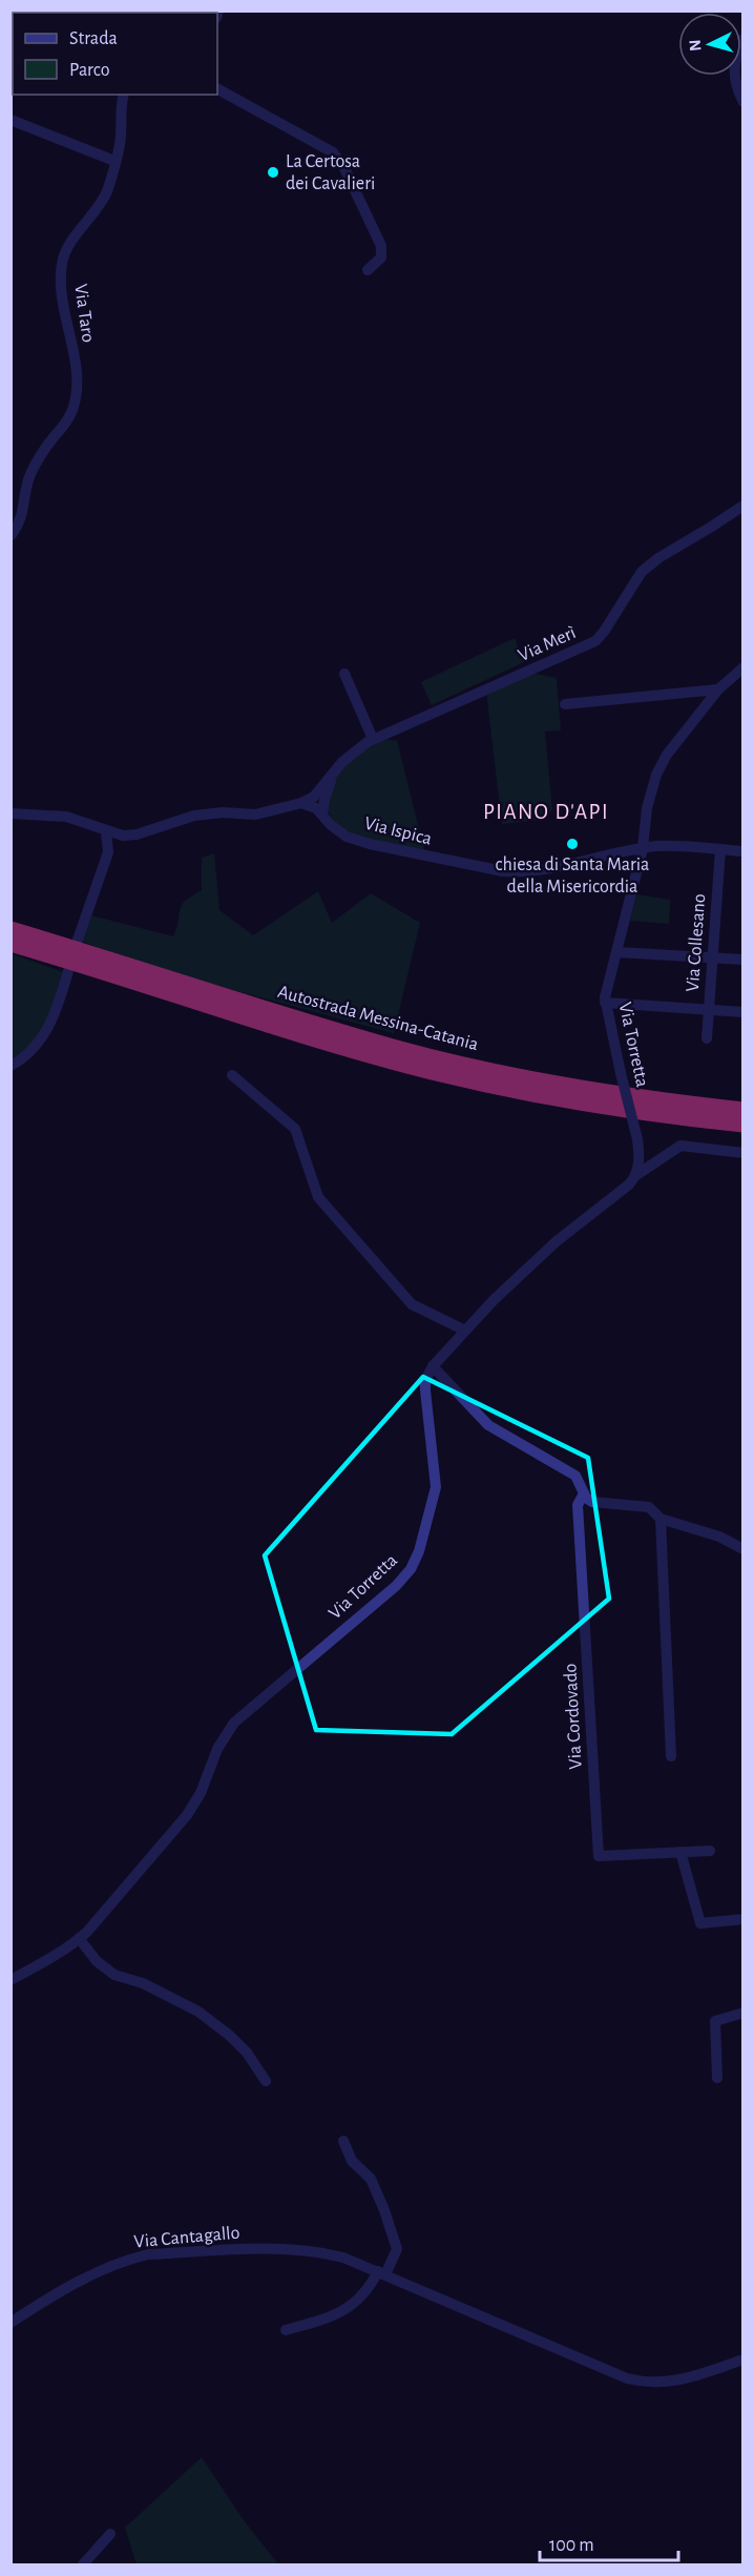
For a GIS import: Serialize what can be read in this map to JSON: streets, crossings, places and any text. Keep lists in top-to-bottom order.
{
  "streets": {
    "highway": ["Autostrada Messina-Catania"],
    "street": [
      "Via Taro",
      "Via Merì",
      "Via Ispica",
      "Via Collesano",
      "Via Torretta",
      "Via Cordovado",
      "Via Cantagallo"
    ]
  },
  "crossings": [
    ["Via Merì", "Via Ispica"],
    ["Via Ispica", "Via Collesano"],
    ["Via Ispica", "Via Torretta"]
  ],
  "districts": ["PIANO D'API"],
  "places": ["La Certosa dei Cavalieri", "chiesa di Santa Maria della Misericordia"],
  "legend": ["Strada", "Parco"],
  "scale_bar": "100 m",
  "north": "left"
}
